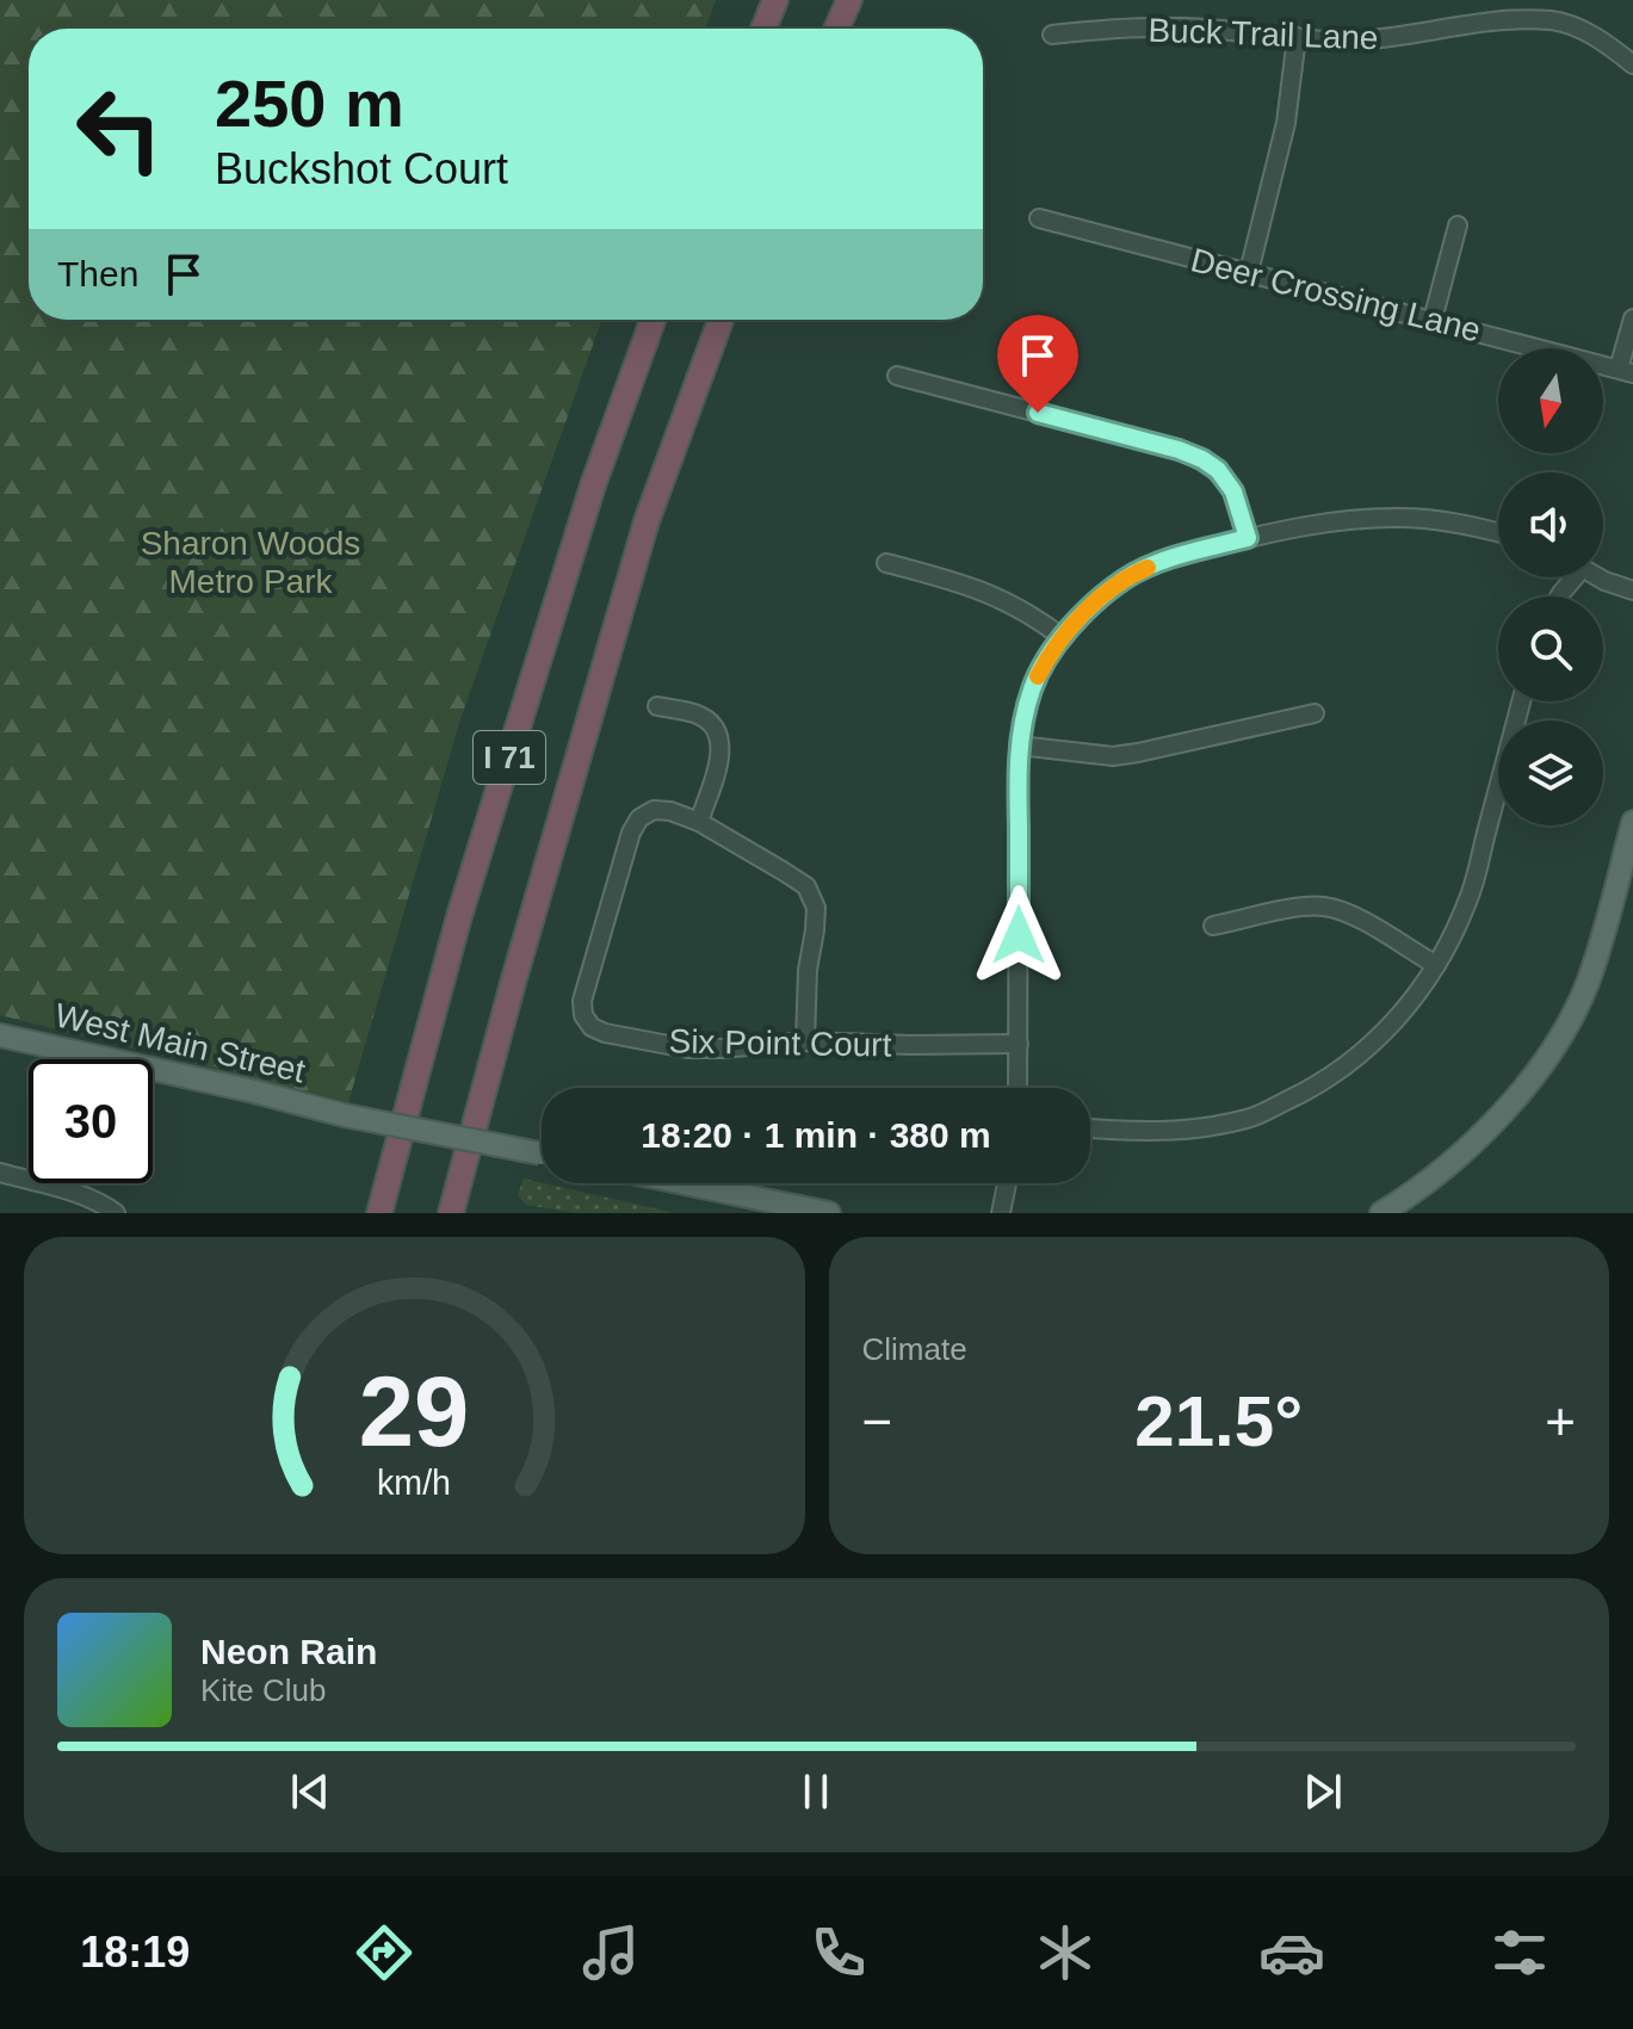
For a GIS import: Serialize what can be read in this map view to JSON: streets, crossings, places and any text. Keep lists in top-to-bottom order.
{
  "streets": {
    "highway": ["I 71"],
    "main road": ["West Main Street"],
    "street": ["Buck Trail Lane", "Deer Crossing Lane", "Six Point Court"]
  },
  "parks": ["Sharon Woods Metro Park"],
  "north": "bottom",
  "page": {
    "turn": ["250 m", "Buckshot Court"],
    "then": "Then",
    "limit": "30",
    "trip": "18:20 · 1 min · 380 m",
    "tile": "Climate",
    "heat": ["−", "21.5°", "+"],
    "song": ["Neon Rain", "Kite Club"],
    "tabs": "18:19",
    "gauge": ["29", "km/h"]
  }
}
